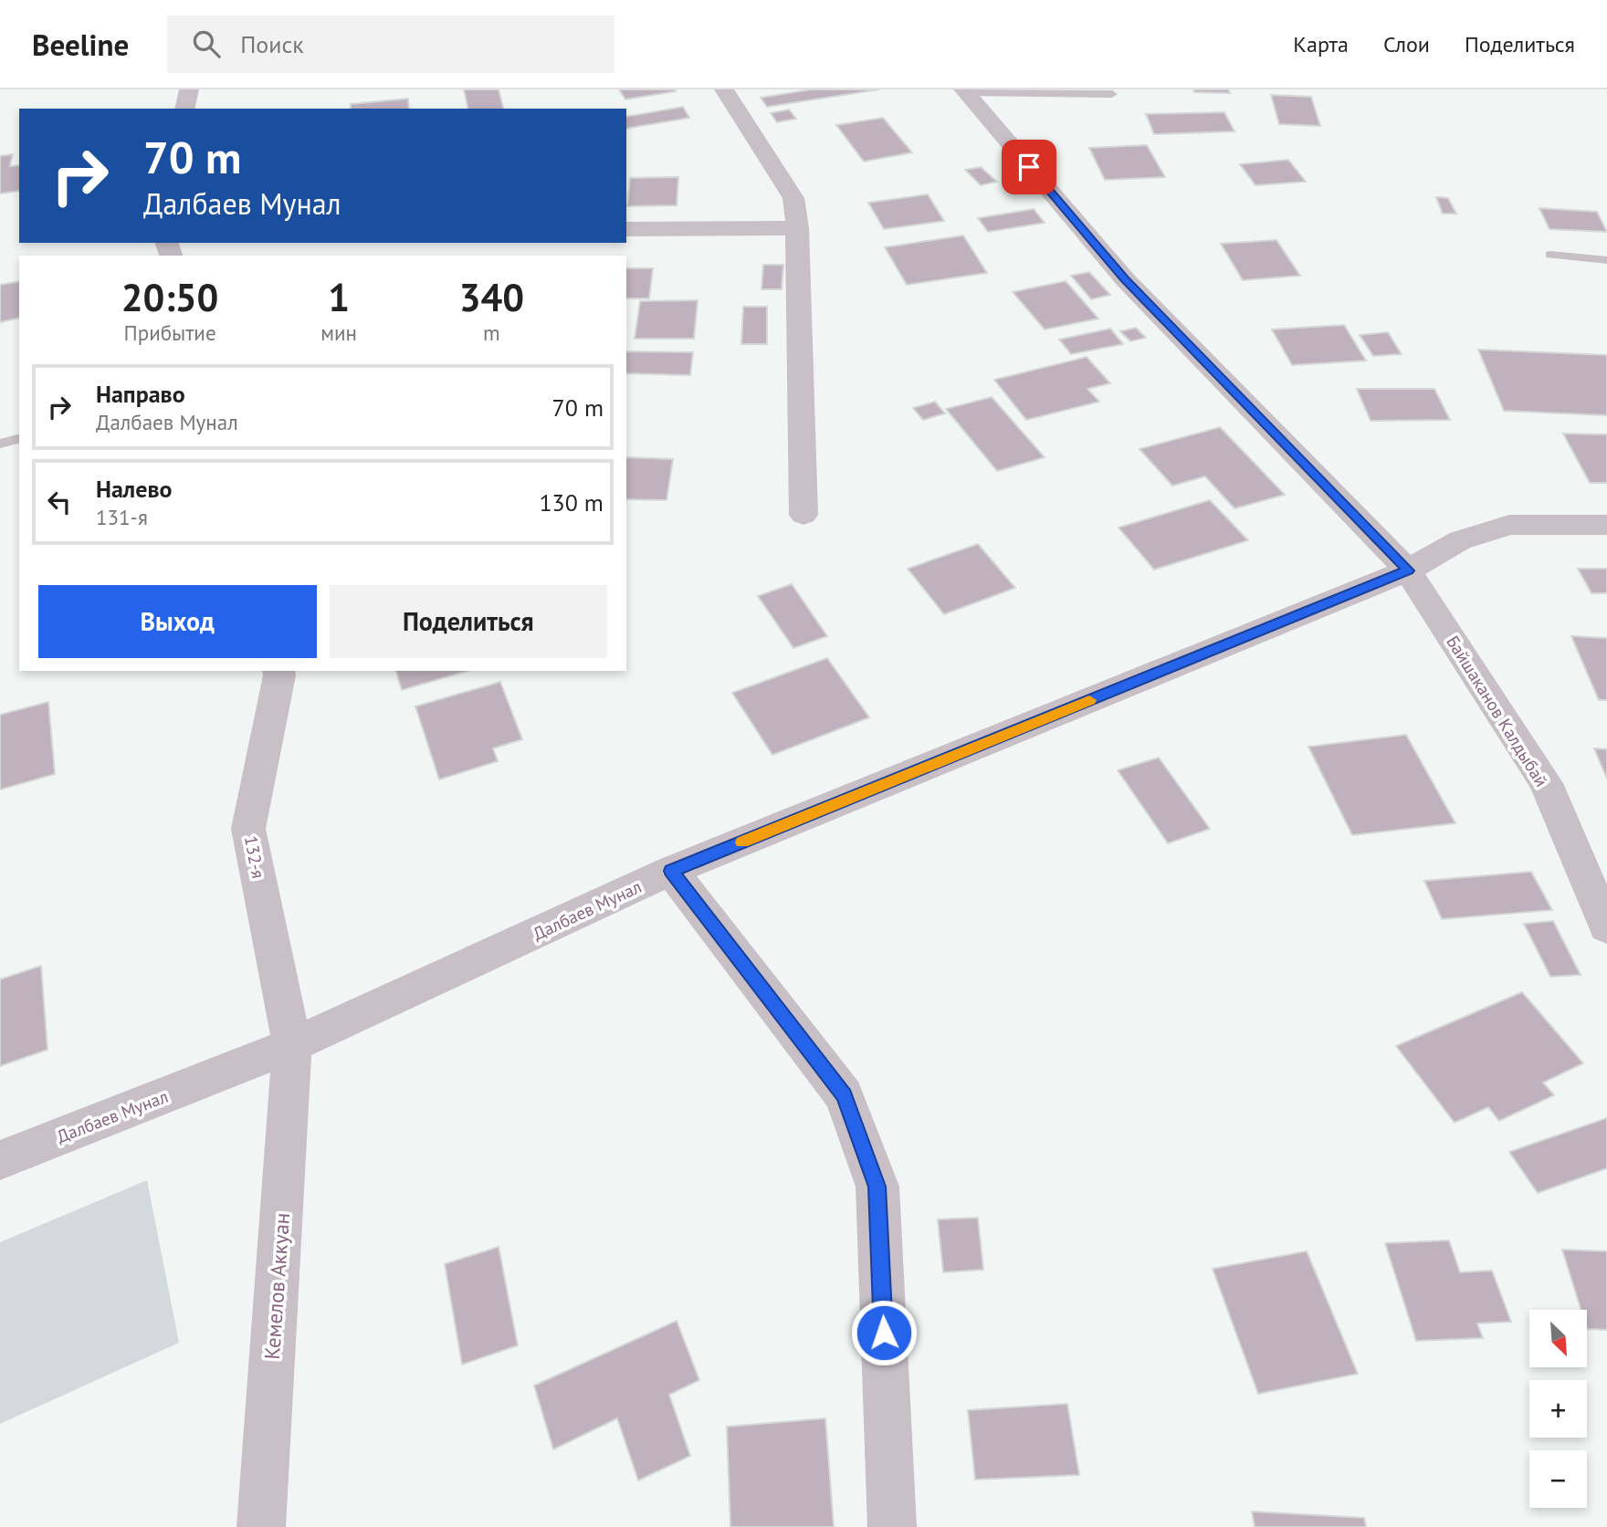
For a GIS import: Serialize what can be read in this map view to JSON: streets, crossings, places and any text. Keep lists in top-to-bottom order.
{
  "streets": {
    "street": [
      "Байшаканов Калдыбай",
      "132-я",
      "Далбаев Мунал",
      "Кемелов Аккуан"
    ]
  },
  "crossings": [
    ["Байшаканов Калдыбай", "Далбаев Мунал"],
    ["132-я", "Далбаев Мунал"],
    ["132-я", "Кемелов Аккуан"],
    ["Далбаев Мунал", "Кемелов Аккуан"]
  ],
  "north": "bottom right",
  "page": {
    "header": "Beeline",
    "search": "Поиск",
    "nav": ["Карта", "Слои", "Поделиться"],
    "turn": ["70 m", "Далбаев Мунал"],
    "eta": [
      "20:50",
      "Прибытие",
      "1",
      "мин",
      "340",
      "m"
    ],
    "list": [
      {
        "name": "Направо",
        "note": "Далбаев Мунал",
        "value": "70 m"
      },
      {
        "name": "Налево",
        "note": "131-я",
        "value": "130 m"
      }
    ],
    "buttons": ["Выход", "Поделиться"],
    "map_buttons": ["+", "−"]
  }
}
